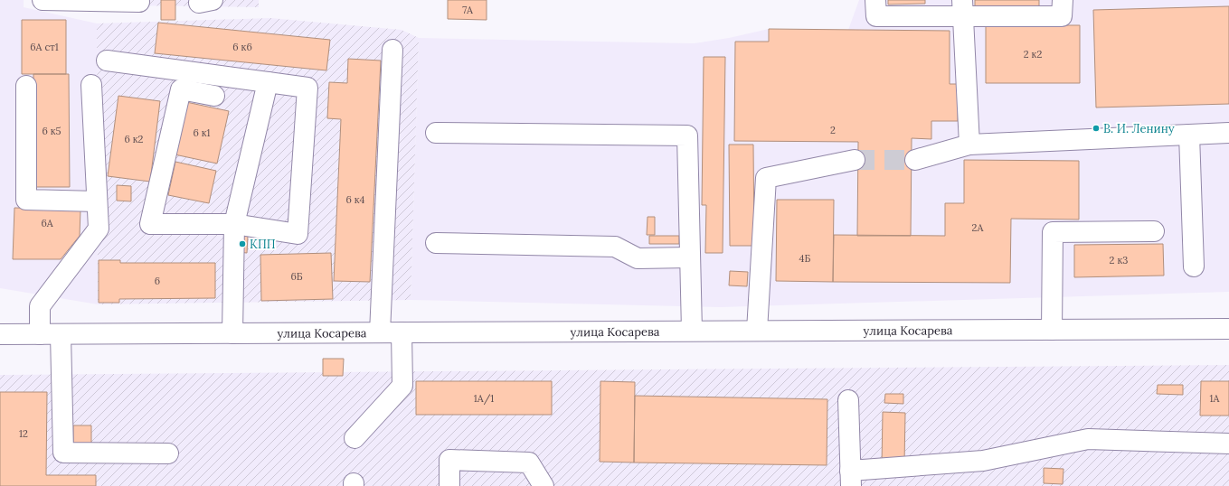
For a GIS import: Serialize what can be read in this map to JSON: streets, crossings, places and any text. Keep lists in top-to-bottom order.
{
  "streets": {
    "street": ["улица Косарева"]
  },
  "places": ["В. И. Ленину", "КПП"],
  "house_numbers": [
    "7А",
    "6А ст1",
    "6 к6",
    "2 к2",
    "2",
    "6 к5",
    "6 к1",
    "6 к2",
    "6 к4",
    "6А",
    "2А",
    "4Б",
    "2 к3",
    "6Б",
    "6",
    "1А/1",
    "1А",
    "12"
  ]
}
